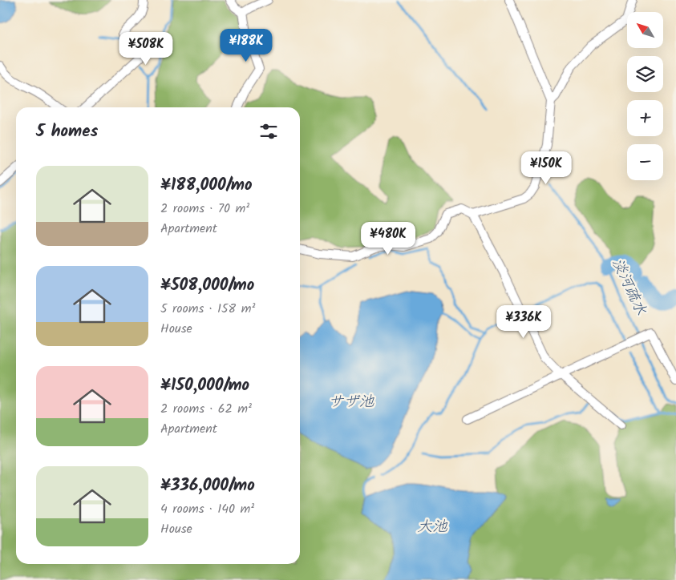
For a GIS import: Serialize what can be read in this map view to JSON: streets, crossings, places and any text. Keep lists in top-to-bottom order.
{
  "water": ["淡河疏水", "サザ池", "大池"],
  "north": "top left",
  "page": {
    "map_buttons": ["+", "−"],
    "price": [
      "¥188K",
      "¥508K",
      "¥150K",
      "¥480K",
      "¥336K"
    ],
    "heading": "5 homes",
    "list": [
      {
        "name": "¥188,000/mo",
        "note": "2 rooms · 70 m² · Apartment"
      },
      {
        "name": "¥508,000/mo",
        "note": "5 rooms · 158 m² · House"
      },
      {
        "name": "¥150,000/mo",
        "note": "2 rooms · 62 m² · Apartment"
      },
      {
        "name": "¥336,000/mo",
        "note": "4 rooms · 140 m² · House"
      }
    ]
  }
}
